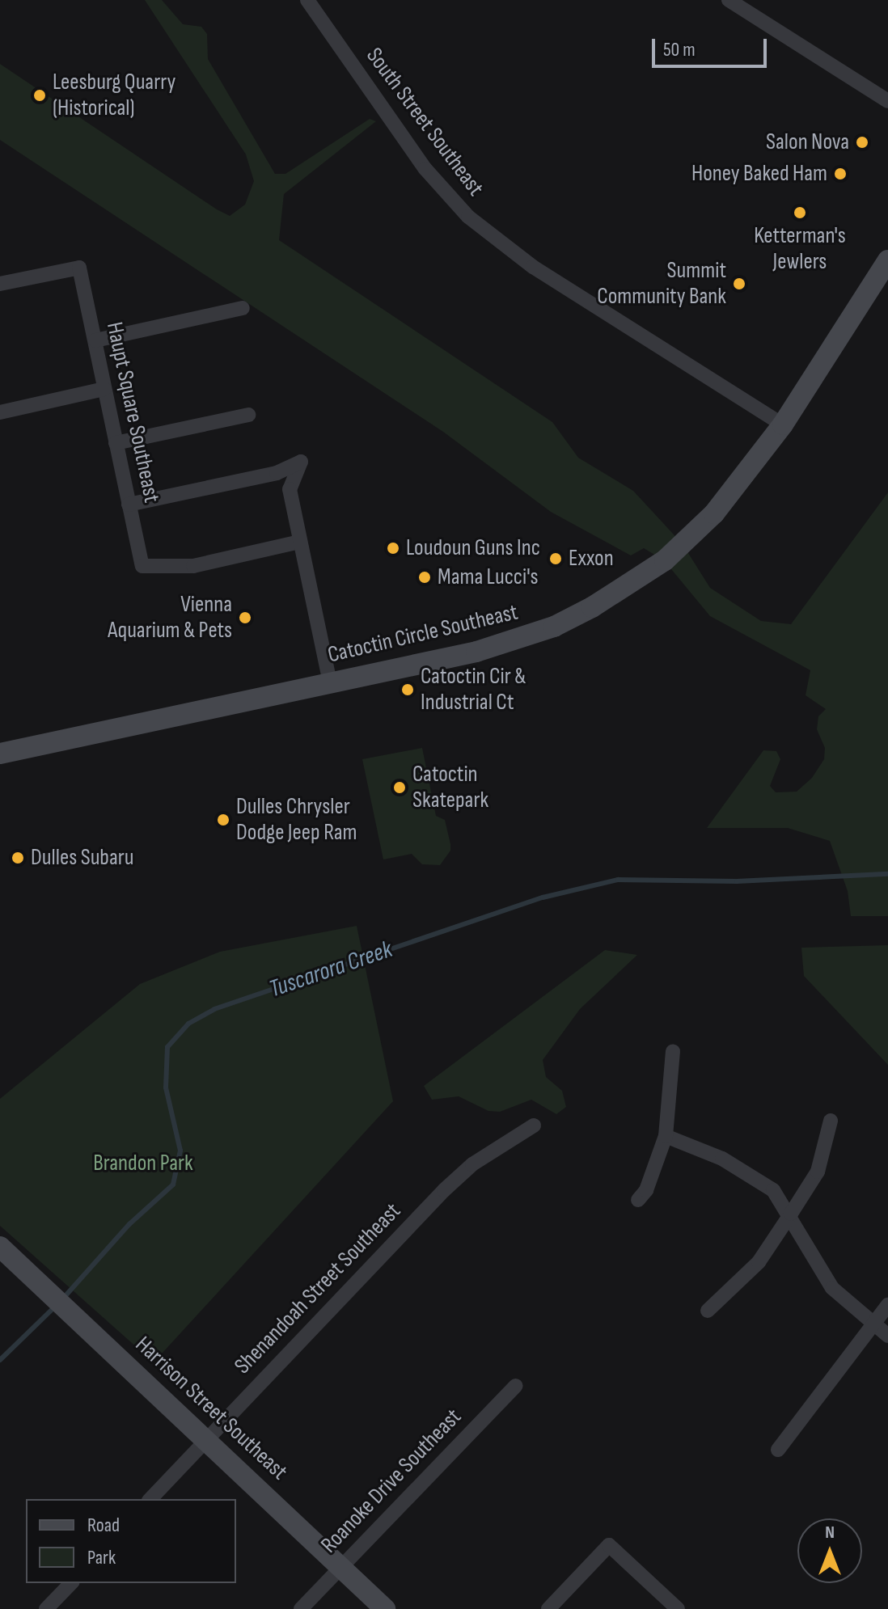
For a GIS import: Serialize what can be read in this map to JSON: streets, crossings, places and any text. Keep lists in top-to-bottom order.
{
  "streets": {
    "main road": ["Catoctin Circle Southeast", "Harrison Street Southeast"],
    "street": [
      "South Street Southeast",
      "Haupt Square Southeast",
      "Shenandoah Street Southeast",
      "Roanoke Drive Southeast"
    ]
  },
  "crossings": [
    ["South Street Southeast", "Catoctin Circle Southeast"],
    ["Shenandoah Street Southeast", "Harrison Street Southeast"],
    ["Harrison Street Southeast", "Roanoke Drive Southeast"]
  ],
  "water": ["Tuscarora Creek"],
  "parks": ["Brandon Park"],
  "places": [
    "Leesburg Quarry (Historical)",
    "Salon Nova",
    "Honey Baked Ham",
    "Ketterman's Jewlers",
    "Summit Community Bank",
    "Loudoun Guns Inc",
    "Exxon",
    "Mama Lucci's",
    "Vienna Aquarium & Pets",
    "Catoctin Cir & Industrial Ct",
    "Catoctin Skatepark",
    "Dulles Chrysler Dodge Jeep Ram",
    "Dulles Subaru"
  ],
  "legend": ["Road", "Park"],
  "scale_bar": "50 m",
  "north": "top"
}
